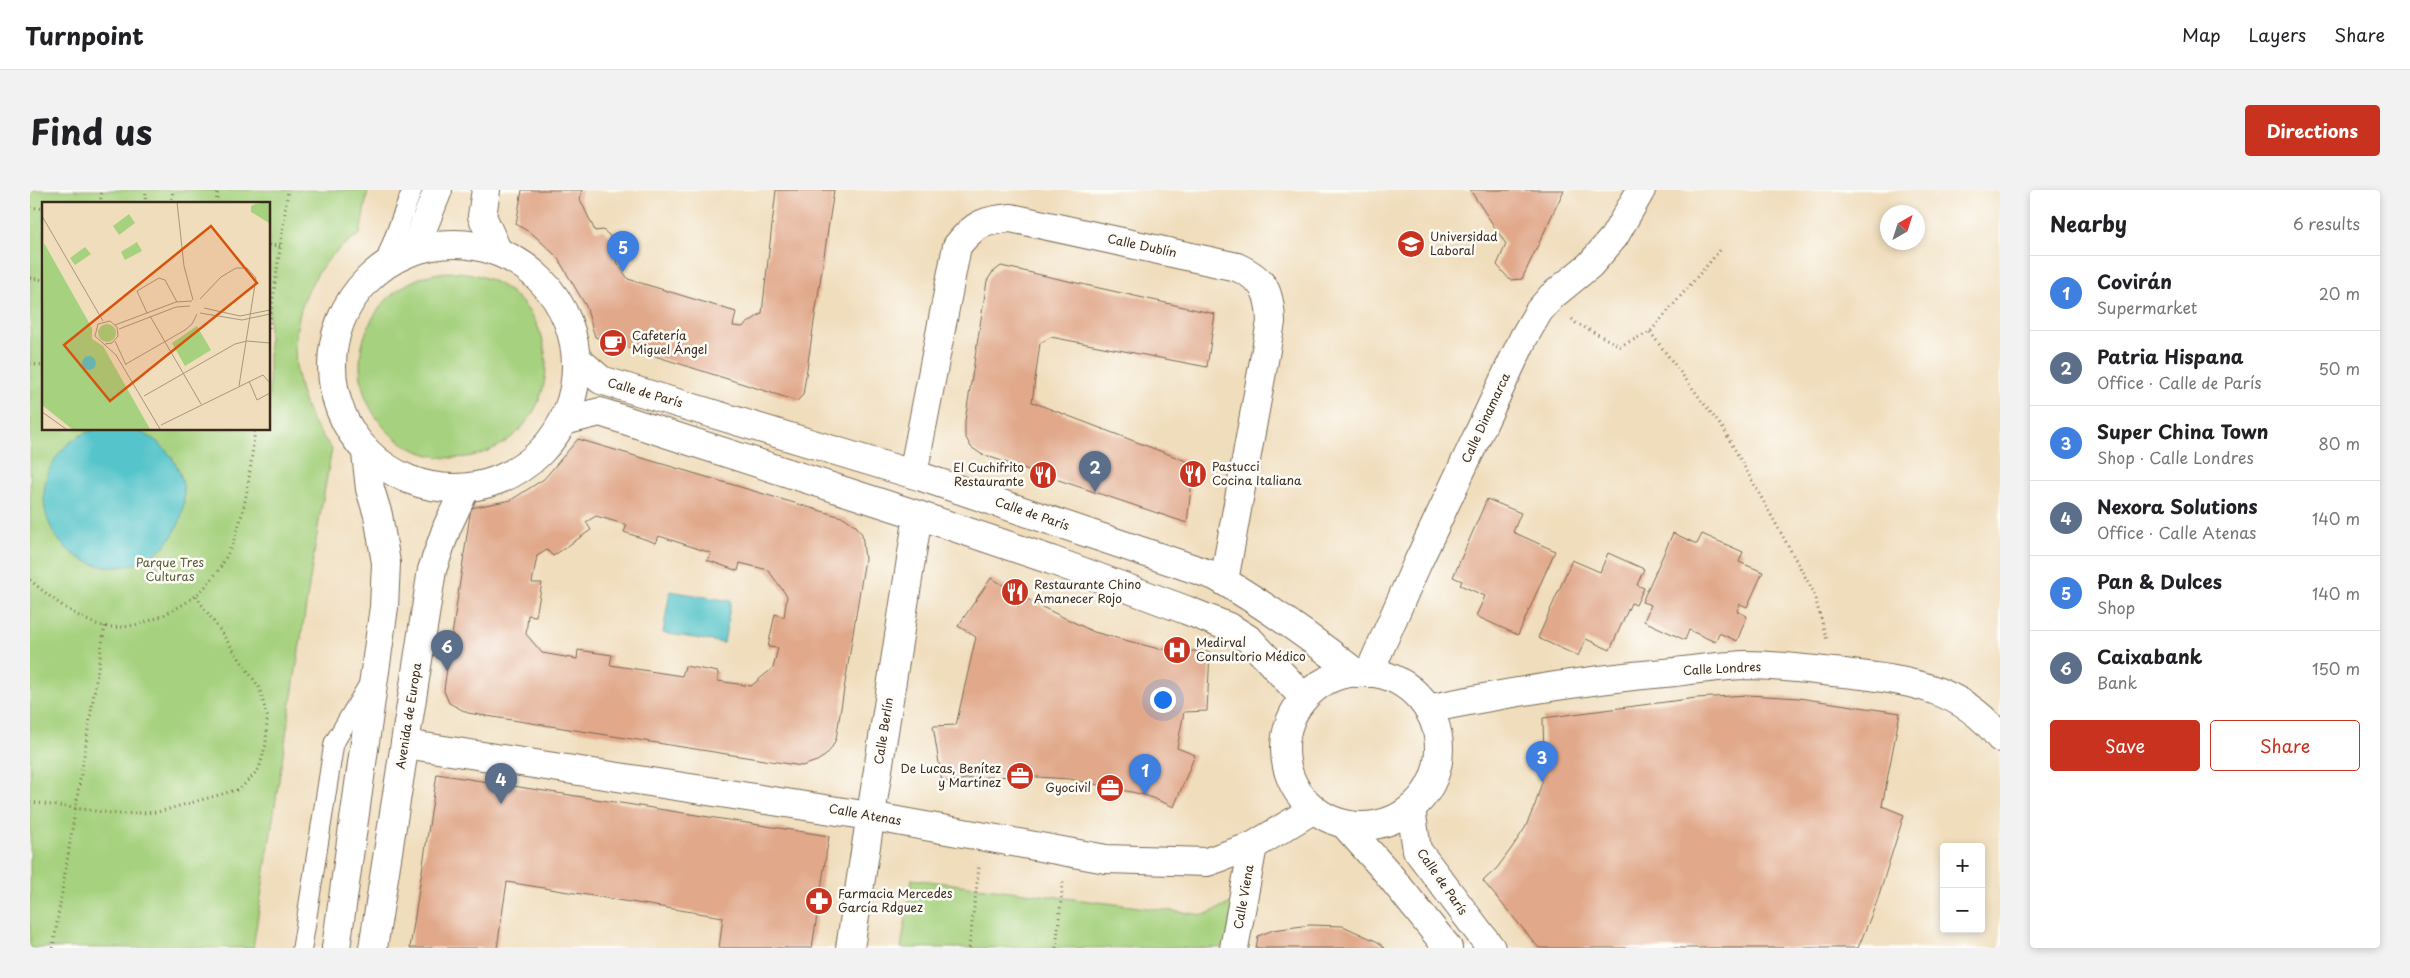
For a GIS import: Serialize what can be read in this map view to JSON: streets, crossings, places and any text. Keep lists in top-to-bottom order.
{
  "streets": {
    "street": [
      "Calle Dublín",
      "Calle de París",
      "Calle Dinamarca",
      "Calle Londres",
      "Avenida de Europa",
      "Calle Berlín",
      "Calle Atenas",
      "Calle Viena"
    ]
  },
  "crossings": [
    ["Calle Dublín", "Calle de París"],
    ["Calle de París", "Calle Dinamarca"],
    ["Calle de París", "Calle Londres"],
    ["Calle de París", "Calle Atenas"],
    ["Calle Dinamarca", "Calle Londres"],
    ["Calle Dinamarca", "Calle Atenas"],
    ["Calle Londres", "Calle Atenas"],
    ["Avenida de Europa", "Calle Atenas"],
    ["Calle Berlín", "Calle Atenas"],
    ["Calle Atenas", "Calle Viena"]
  ],
  "parks": ["Parque Tres Culturas"],
  "places": {
    "school or university": ["Universidad Laboral"],
    "cafe": ["Cafetería Miguel Ángel"],
    "restaurant": ["Pastucci Cocina Italiana", "El Cuchifrito Restaurante", "Restaurante Chino Amanecer Rojo"],
    "hospital": ["Medirval Consultorio Médico"],
    "office": ["De Lucas, Benítez y Martínez", "Gyocivil"],
    "pharmacy": ["Farmacia Mercedes García Rdguez"]
  },
  "north": "top right",
  "page": {
    "header": "Turnpoint",
    "nav": ["Map", "Layers", "Share"],
    "title": "Find us",
    "buttons": [
      "Directions",
      ["Save", "Share"]
    ],
    "heading": ["Nearby", "6 results"],
    "pins": [
      "5",
      "2",
      "6",
      "3",
      "1",
      "4"
    ],
    "list": [
      {
        "mark": "1",
        "name": "Covirán",
        "note": "Supermarket",
        "value": "20 m"
      },
      {
        "mark": "2",
        "name": "Patria Hispana",
        "note": "Office · Calle de París",
        "value": "50 m"
      },
      {
        "mark": "3",
        "name": "Super China Town",
        "note": "Shop · Calle Londres",
        "value": "80 m"
      },
      {
        "mark": "4",
        "name": "Nexora Solutions",
        "note": "Office · Calle Atenas",
        "value": "140 m"
      },
      {
        "mark": "5",
        "name": "Pan & Dulces",
        "note": "Shop",
        "value": "140 m"
      },
      {
        "mark": "6",
        "name": "Caixabank",
        "note": "Bank",
        "value": "150 m"
      }
    ],
    "map_buttons": ["+", "−"]
  }
}
